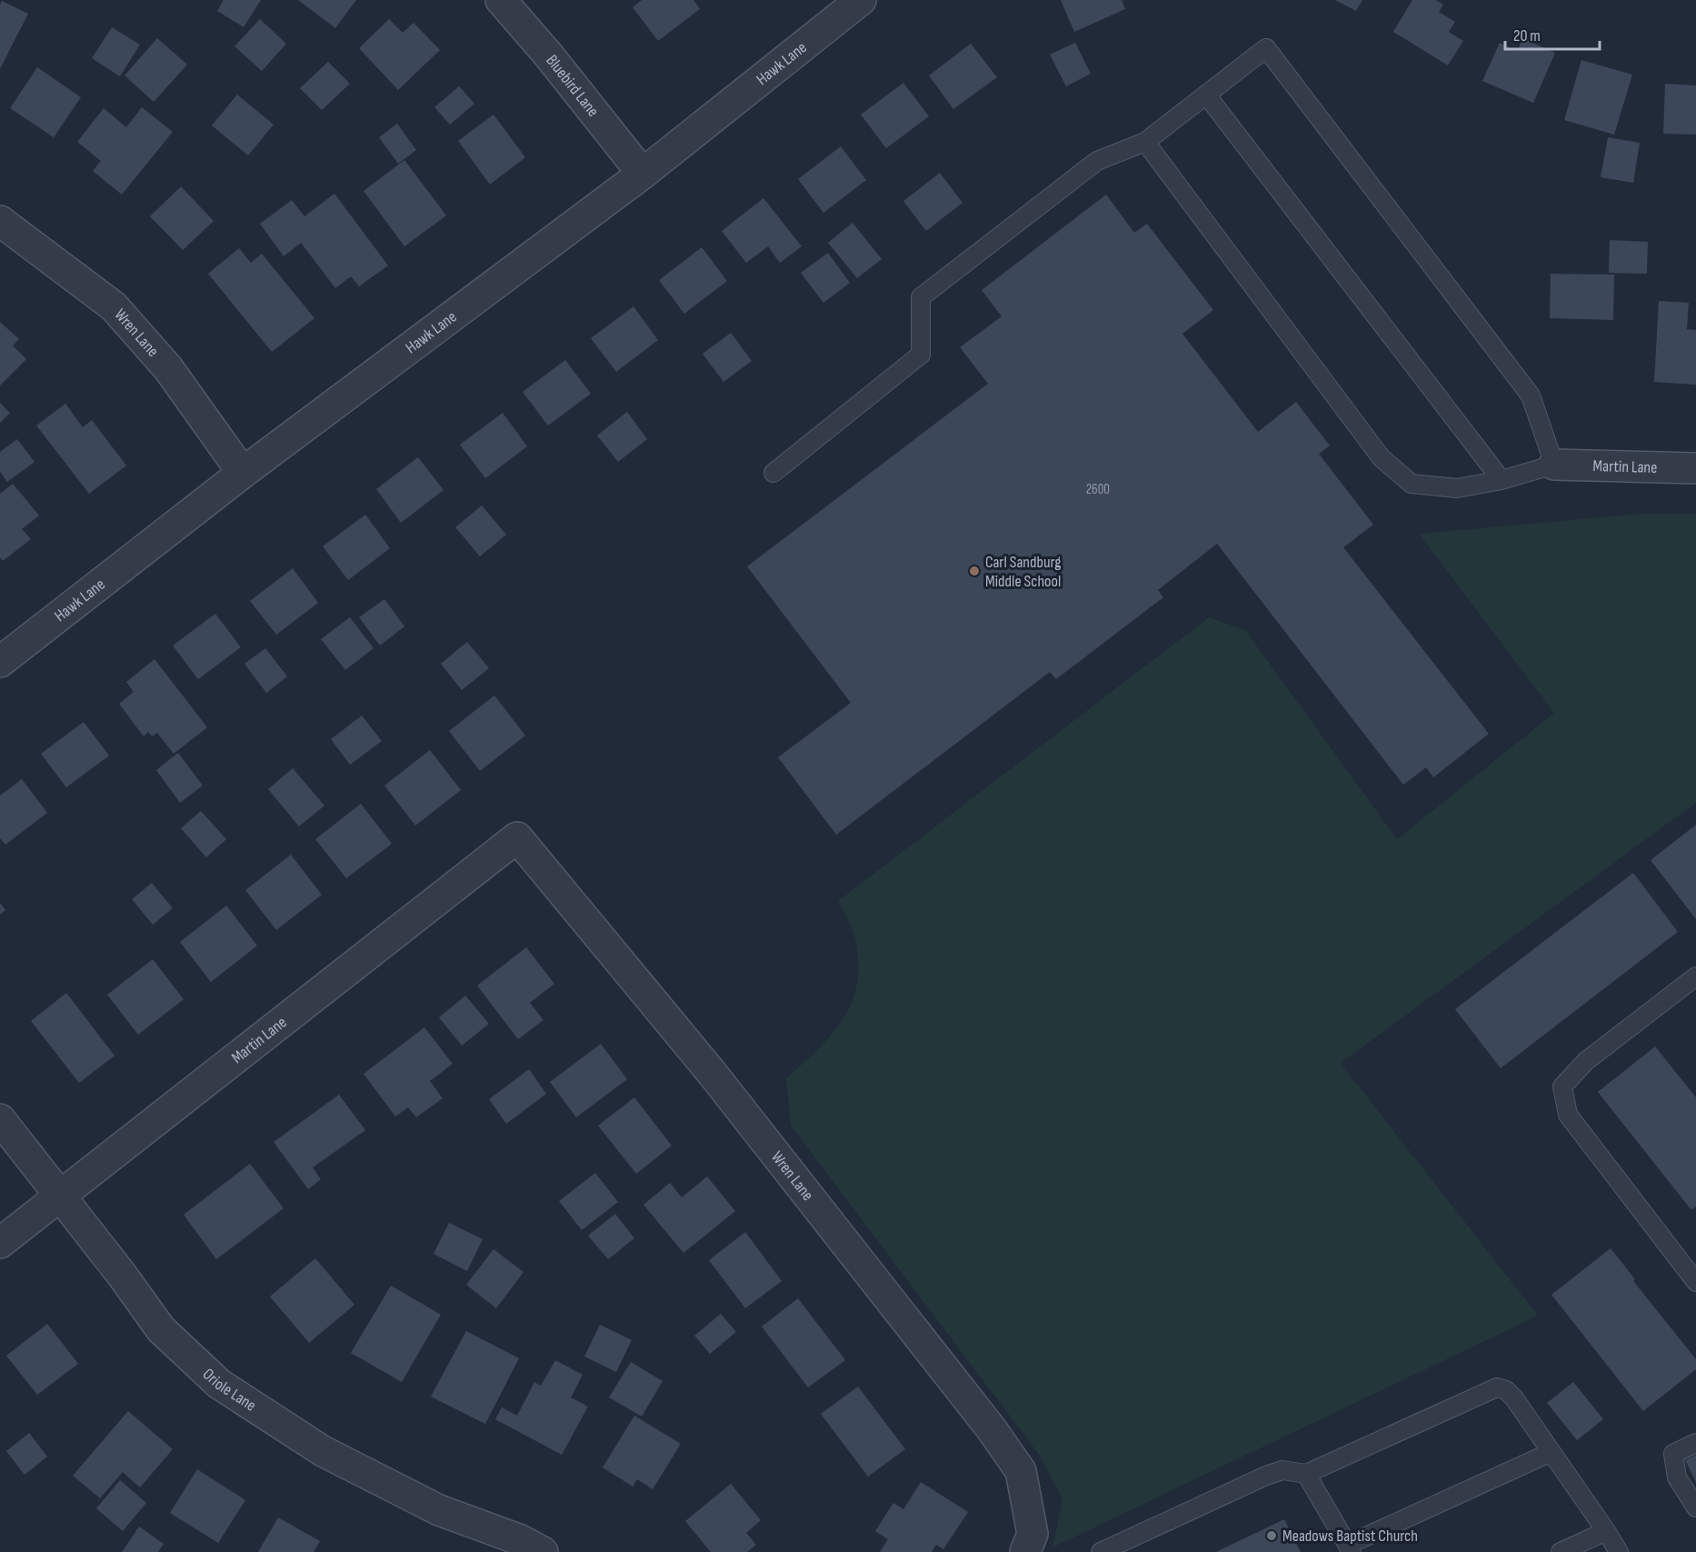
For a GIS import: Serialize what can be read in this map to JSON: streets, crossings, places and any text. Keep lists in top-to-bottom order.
{
  "streets": {
    "street": [
      "Hawk Lane",
      "Bluebird Lane",
      "Wren Lane",
      "Martin Lane",
      "Oriole Lane"
    ]
  },
  "crossings": [
    ["Hawk Lane", "Bluebird Lane"],
    ["Hawk Lane", "Wren Lane"],
    ["Wren Lane", "Martin Lane"],
    ["Martin Lane", "Oriole Lane"]
  ],
  "places": ["Carl Sandburg Middle School", "Meadows Baptist Church"],
  "house_numbers": ["2600"],
  "scale_bar": "20 m"
}
